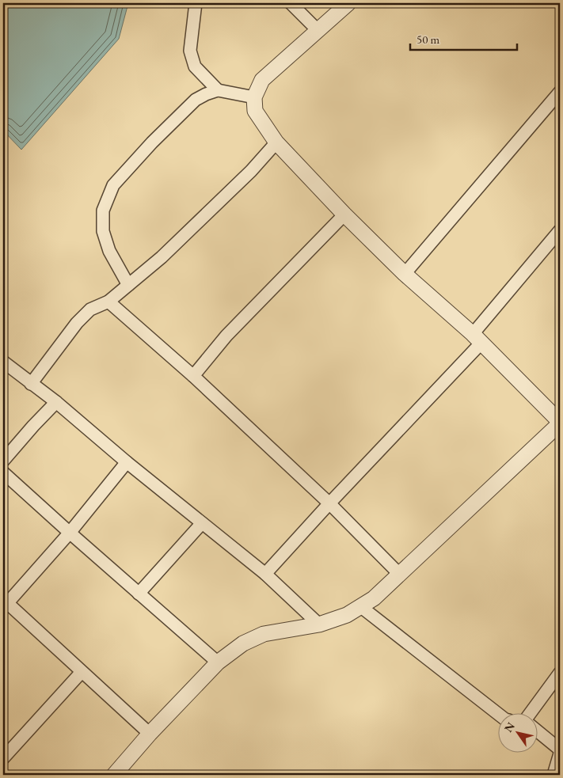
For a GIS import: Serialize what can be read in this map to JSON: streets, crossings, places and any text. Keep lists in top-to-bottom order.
{
  "scale_bar": "50 m",
  "north": "top left"
}
